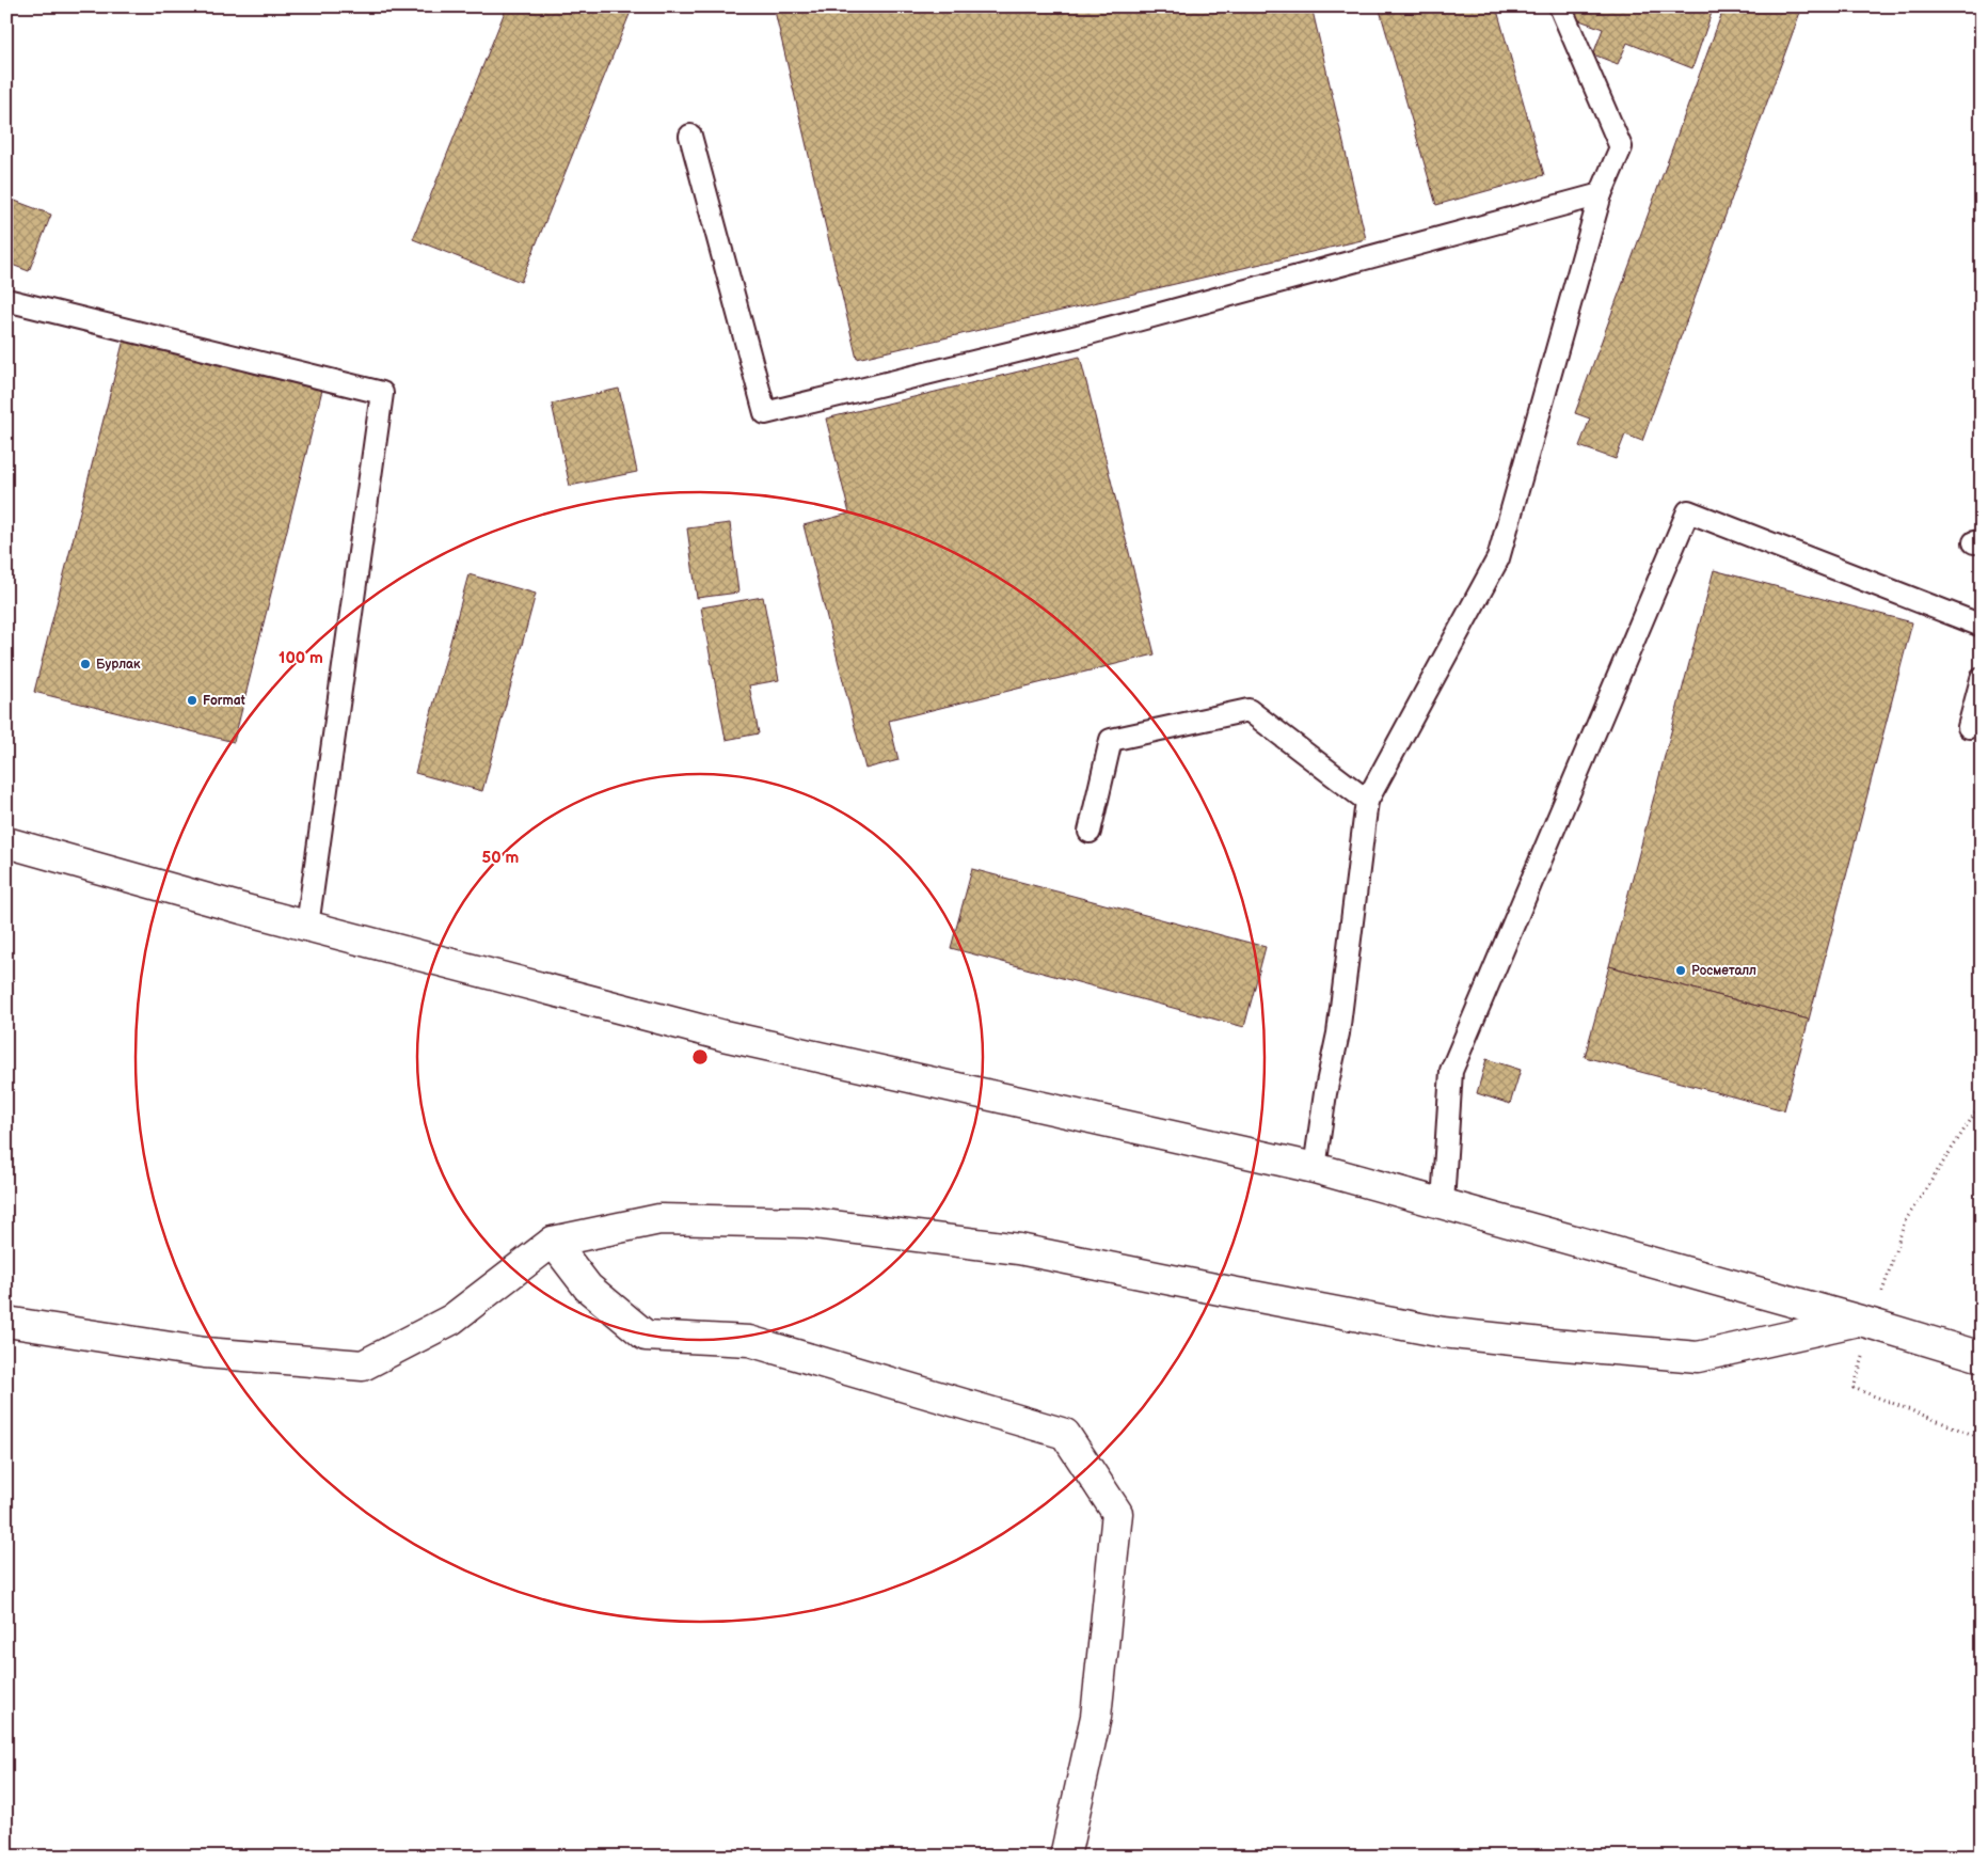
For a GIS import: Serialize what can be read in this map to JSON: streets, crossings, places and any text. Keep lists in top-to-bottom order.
{
  "places": ["Бурлак", "Format", "Росметалл"],
  "rings": ["100 m", "50 m"]
}
